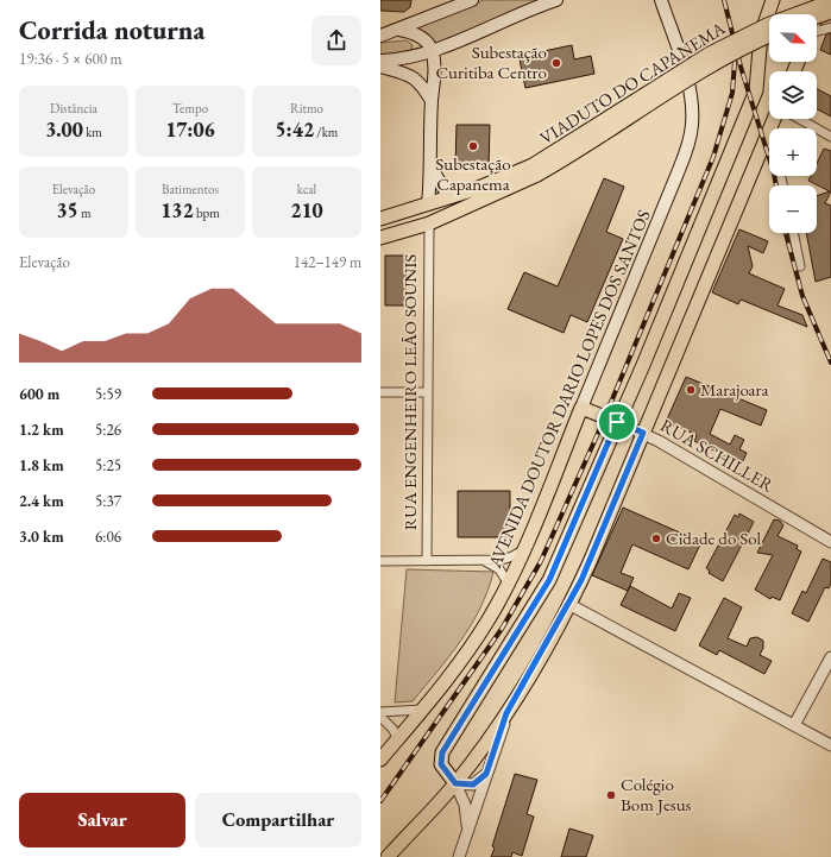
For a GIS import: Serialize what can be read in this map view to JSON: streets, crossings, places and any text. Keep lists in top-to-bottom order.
{
  "streets": {
    "main road": ["VIADUTO DO CAPANEMA", "AVENIDA DOUTOR DARIO LOPES DOS SANTOS", "RUA SCHILLER"],
    "street": ["RUA ENGENHEIRO LEÃO SOUNIS"]
  },
  "crossings": [
    ["AVENIDA DOUTOR DARIO LOPES DOS SANTOS", "RUA SCHILLER"]
  ],
  "places": [
    "Subestação Curitiba Centro",
    "Subestação Capanema",
    "Marajoara",
    "Cidade do Sol",
    "Colégio Bom Jesus"
  ],
  "north": "bottom right",
  "page": {
    "heading": ["Corrida noturna", "19:36 · 5 × 600 m"],
    "map_buttons": ["+", "−"],
    "stats": [
      ["Distância", "3.00 km"],
      ["Tempo", "17:06"],
      ["Ritmo", "5:42 /km"],
      ["Elevação", "35 m"],
      ["Batimentos", "132 bpm"],
      ["kcal", "210"]
    ],
    "chart": ["Elevação", "142–149 m"],
    "list": [
      {
        "name": "600 m",
        "note": "5:59"
      },
      {
        "name": "1.2 km",
        "note": "5:26"
      },
      {
        "name": "1.8 km",
        "note": "5:25"
      },
      {
        "name": "2.4 km",
        "note": "5:37"
      },
      {
        "name": "3.0 km",
        "note": "6:06"
      }
    ],
    "buttons": ["Salvar", "Compartilhar"]
  }
}
